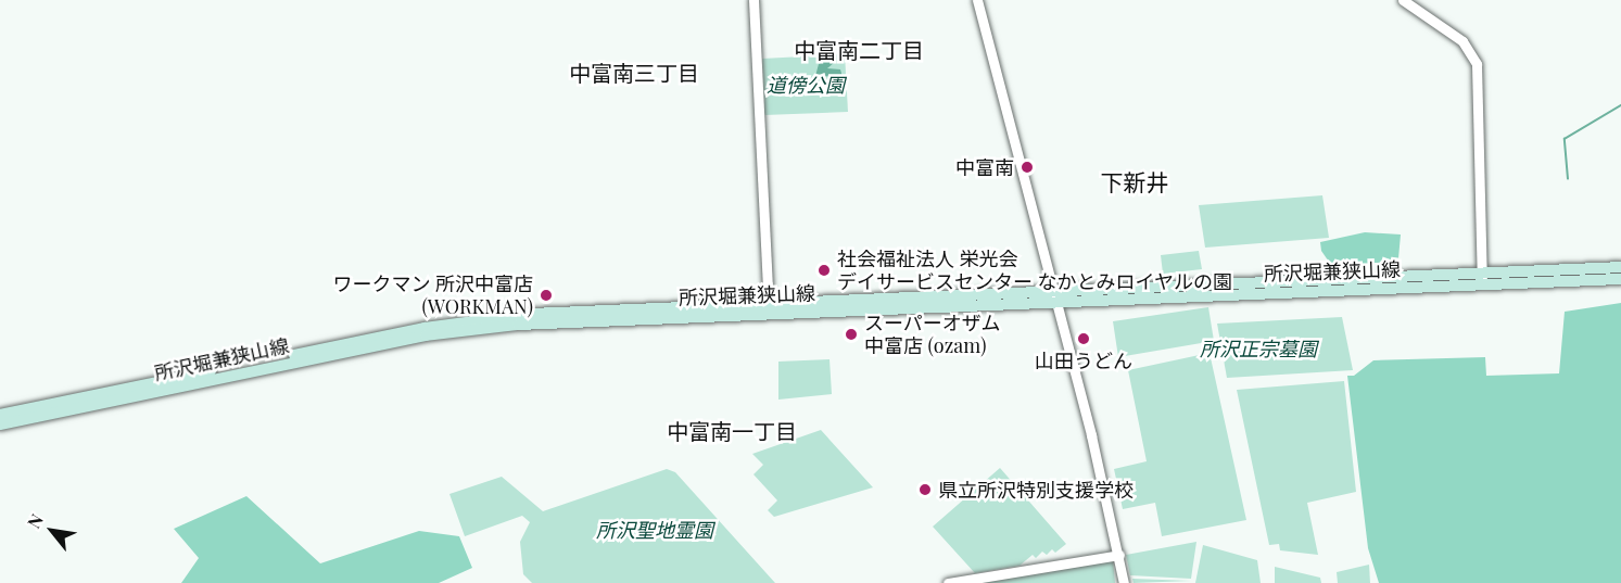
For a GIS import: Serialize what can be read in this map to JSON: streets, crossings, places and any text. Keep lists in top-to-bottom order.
{
  "streets": {
    "main road": ["所沢堀兼狭山線"]
  },
  "districts": [
    "中富南二丁目",
    "中富南三丁目",
    "下新井",
    "中富南一丁目"
  ],
  "parks": ["道傍公園", "所沢正宗墓園", "所沢聖地霊園"],
  "places": [
    "中富南",
    "社会福祉法人 栄光会 デイサービスセンター なかとみロイヤルの園",
    "ワークマン 所沢中富店 (WORKMAN)",
    "スーパーオザム 中富店 (ozam)",
    "山田うどん",
    "県立所沢特別支援学校"
  ],
  "north": "top left"
}
